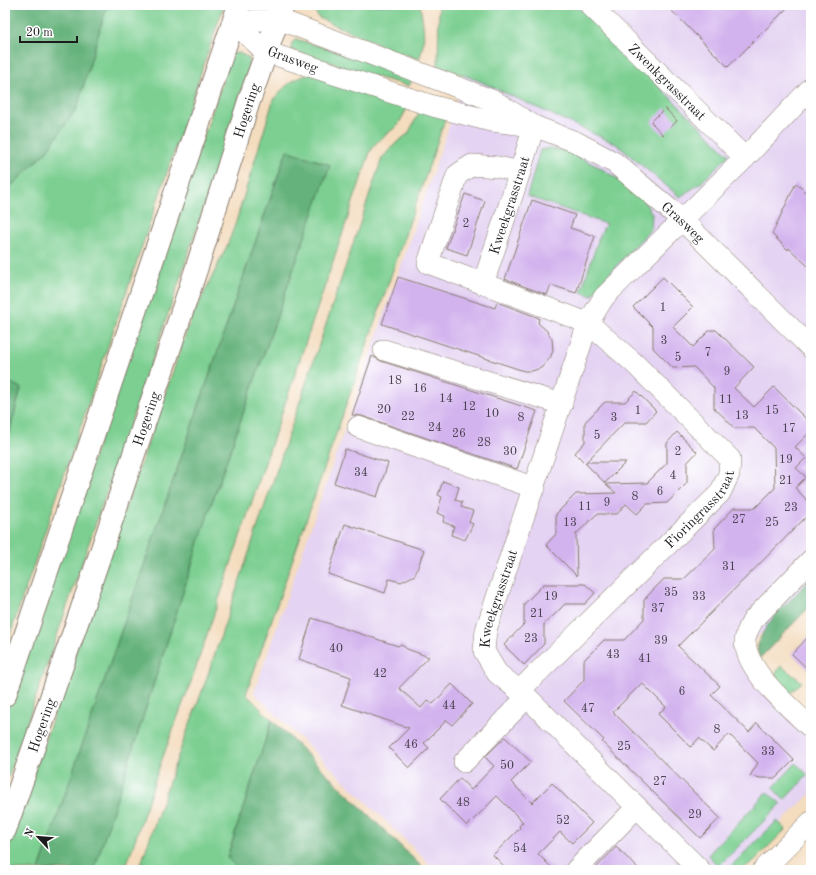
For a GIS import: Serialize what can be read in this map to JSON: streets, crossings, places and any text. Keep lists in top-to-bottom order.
{
  "streets": {
    "highway": ["Hogering"],
    "street": [
      "Grasweg",
      "Zwenkgrasstraat",
      "Kweekgrasstraat",
      "Fioringrasstraat"
    ]
  },
  "crossings": [
    ["Grasweg", "Hogering"],
    ["Grasweg", "Kweekgrasstraat"],
    ["Kweekgrasstraat", "Fioringrasstraat"]
  ],
  "house_numbers": [
    "2",
    "1",
    "3",
    "7",
    "5",
    "9",
    "18",
    "16",
    "14",
    "11",
    "12",
    "20",
    "1",
    "15",
    "10",
    "13",
    "22",
    "8",
    "3",
    "24",
    "17",
    "26",
    "5",
    "28",
    "30",
    "2",
    "19",
    "34",
    "4",
    "21",
    "6",
    "8",
    "9",
    "11",
    "23",
    "27",
    "13",
    "25",
    "31",
    "35",
    "19",
    "33",
    "37",
    "21",
    "23",
    "39",
    "40",
    "43",
    "41",
    "42",
    "6",
    "44",
    "47",
    "8",
    "46",
    "25",
    "33",
    "50",
    "27",
    "48",
    "29",
    "52",
    "54"
  ],
  "scale_bar": "20 m",
  "north": "top left"
}
